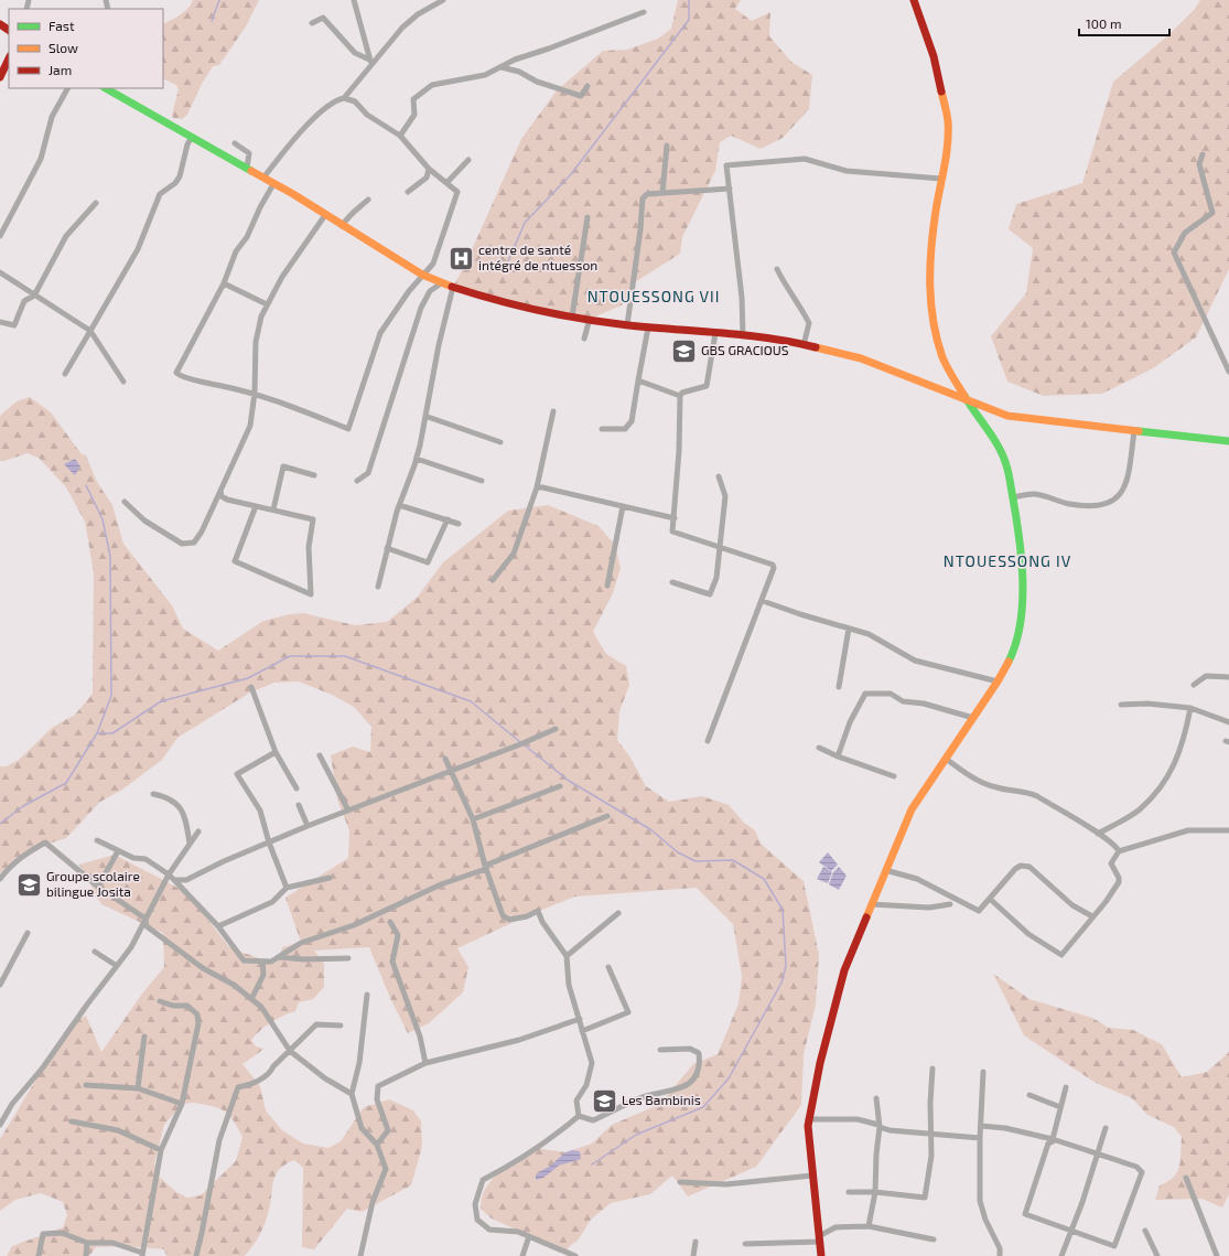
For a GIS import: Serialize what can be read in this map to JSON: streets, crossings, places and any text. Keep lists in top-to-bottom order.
{
  "districts": ["NTOUESSONG VII", "NTOUESSONG IV"],
  "places": {
    "hospital": ["centre de santé intégré de ntuesson"],
    "school or university": ["GBS GRACIOUS", "Groupe scolaire bilingue Josita", "Les Bambinis"]
  },
  "legend": ["Fast", "Slow", "Jam"],
  "scale_bar": "100 m"
}
